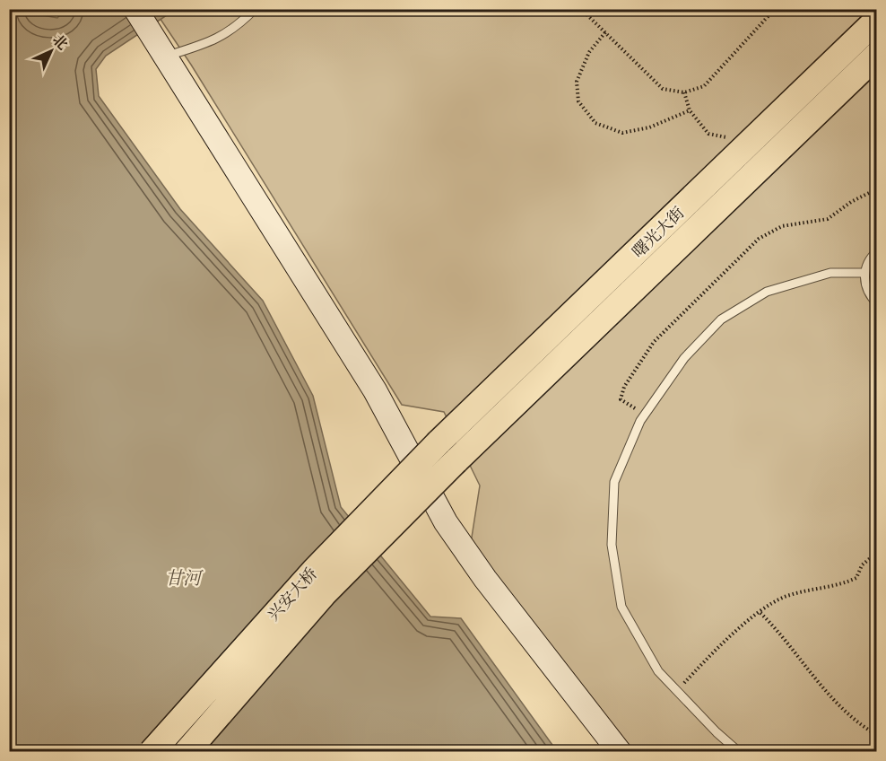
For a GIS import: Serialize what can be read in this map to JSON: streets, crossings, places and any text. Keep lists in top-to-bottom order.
{
  "streets": {
    "main road": ["曙光大街", "兴安大桥"]
  },
  "crossings": [
    ["曙光大街", "兴安大桥"]
  ],
  "water": ["甘河"],
  "north": "top right"
}
